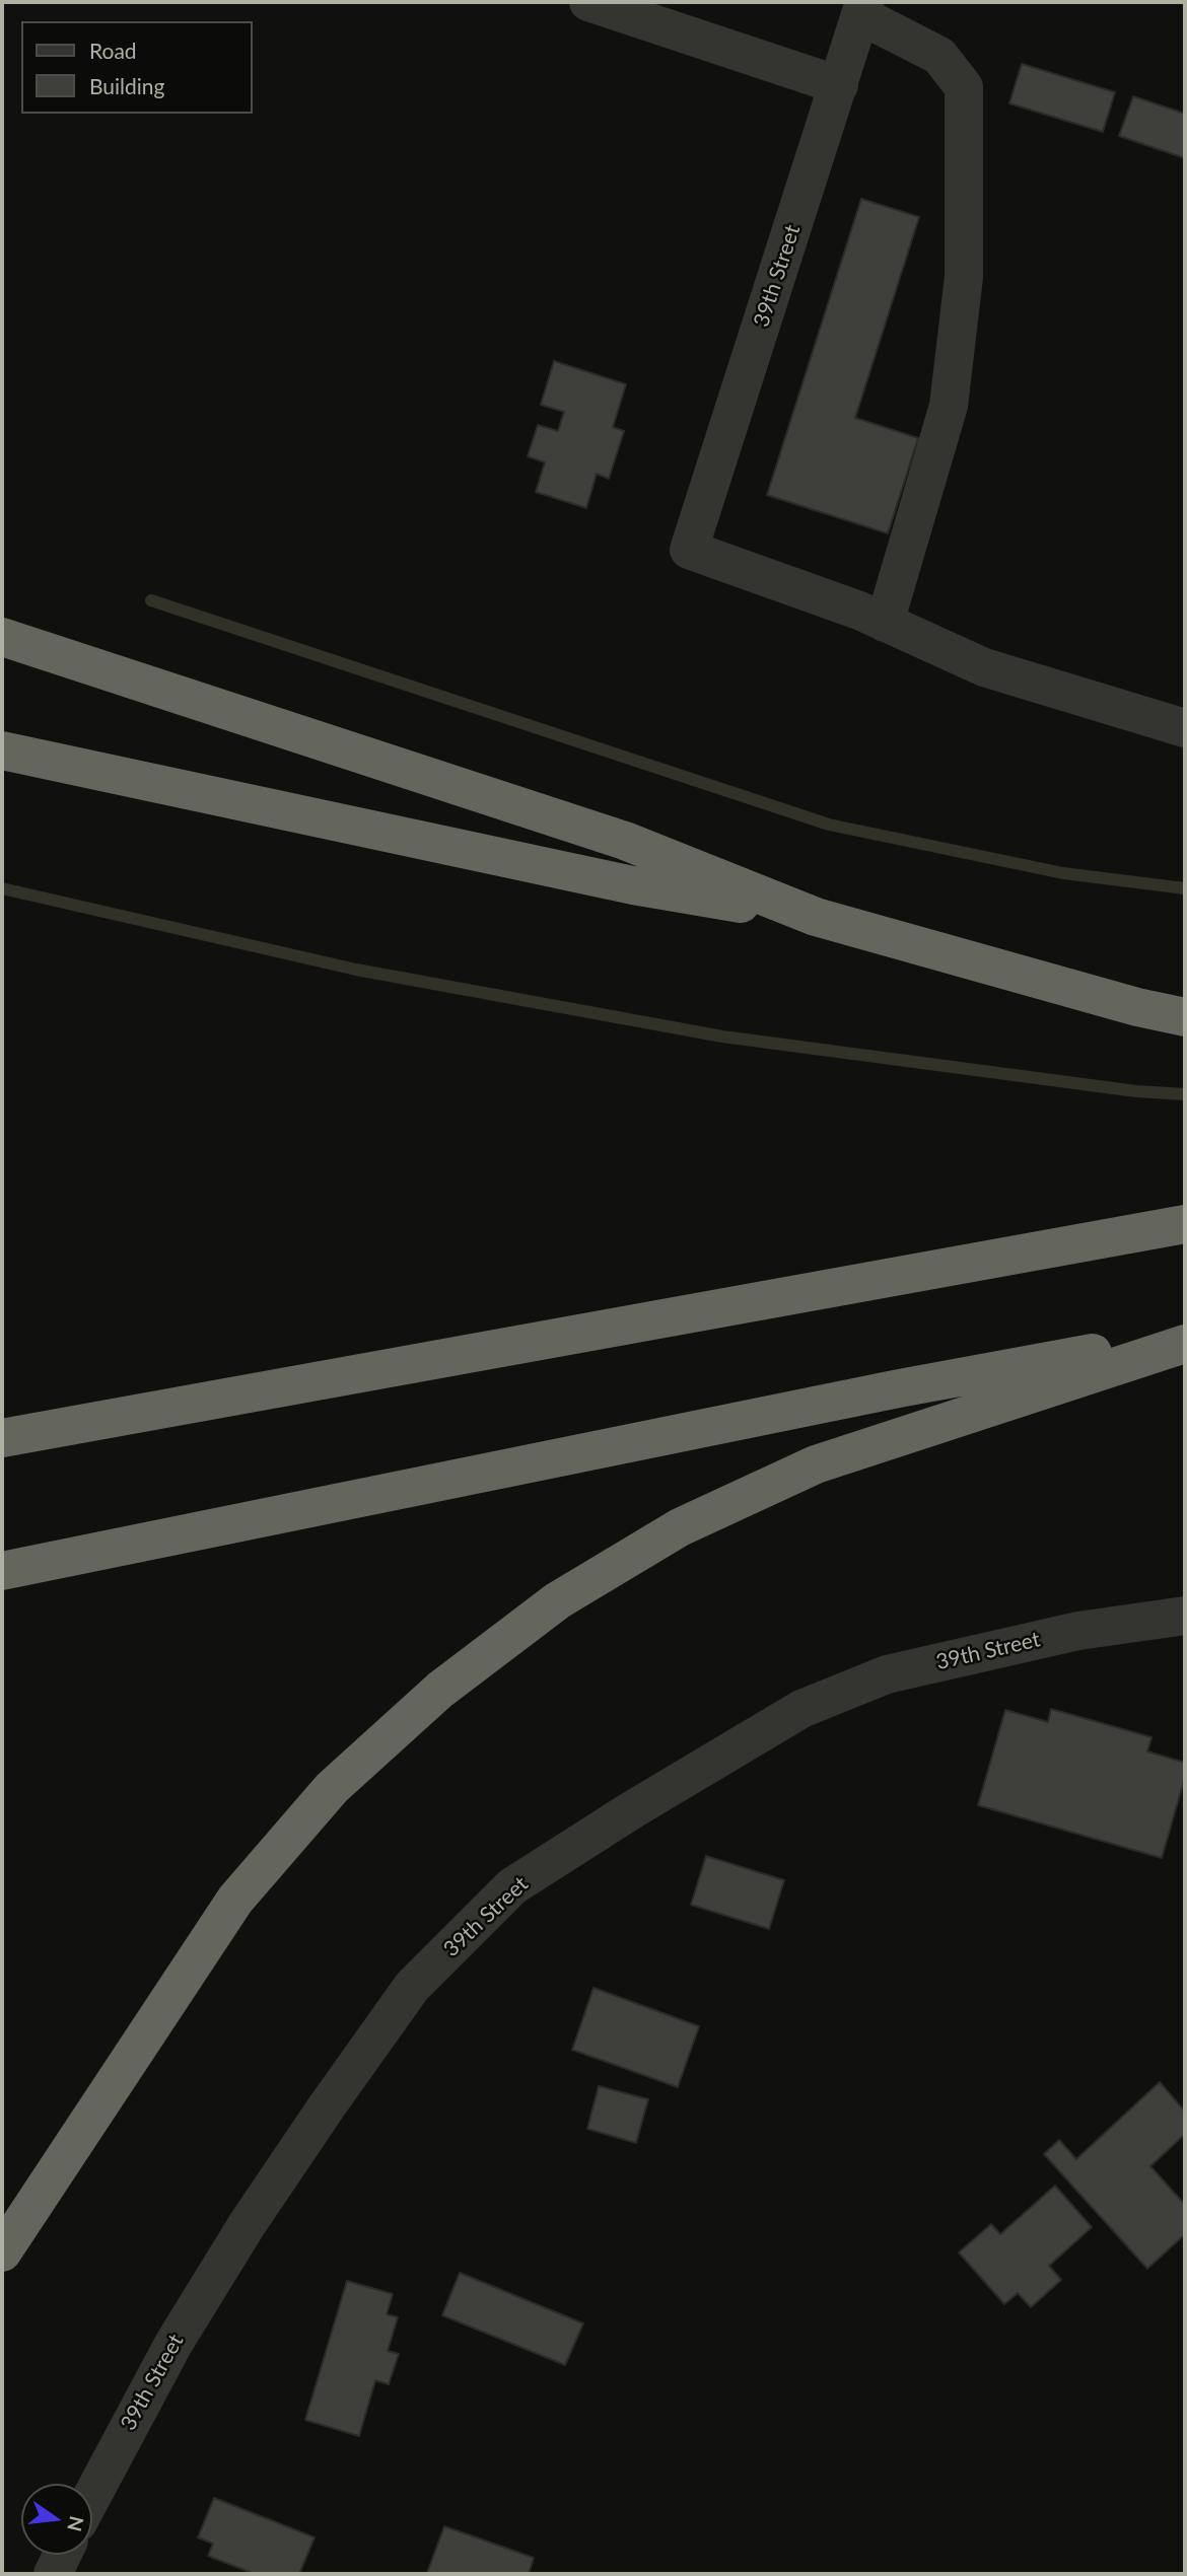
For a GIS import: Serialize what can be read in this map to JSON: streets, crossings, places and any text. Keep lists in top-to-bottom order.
{
  "streets": {
    "street": ["39th Street"]
  },
  "legend": ["Road", "Building"],
  "north": "right"
}
